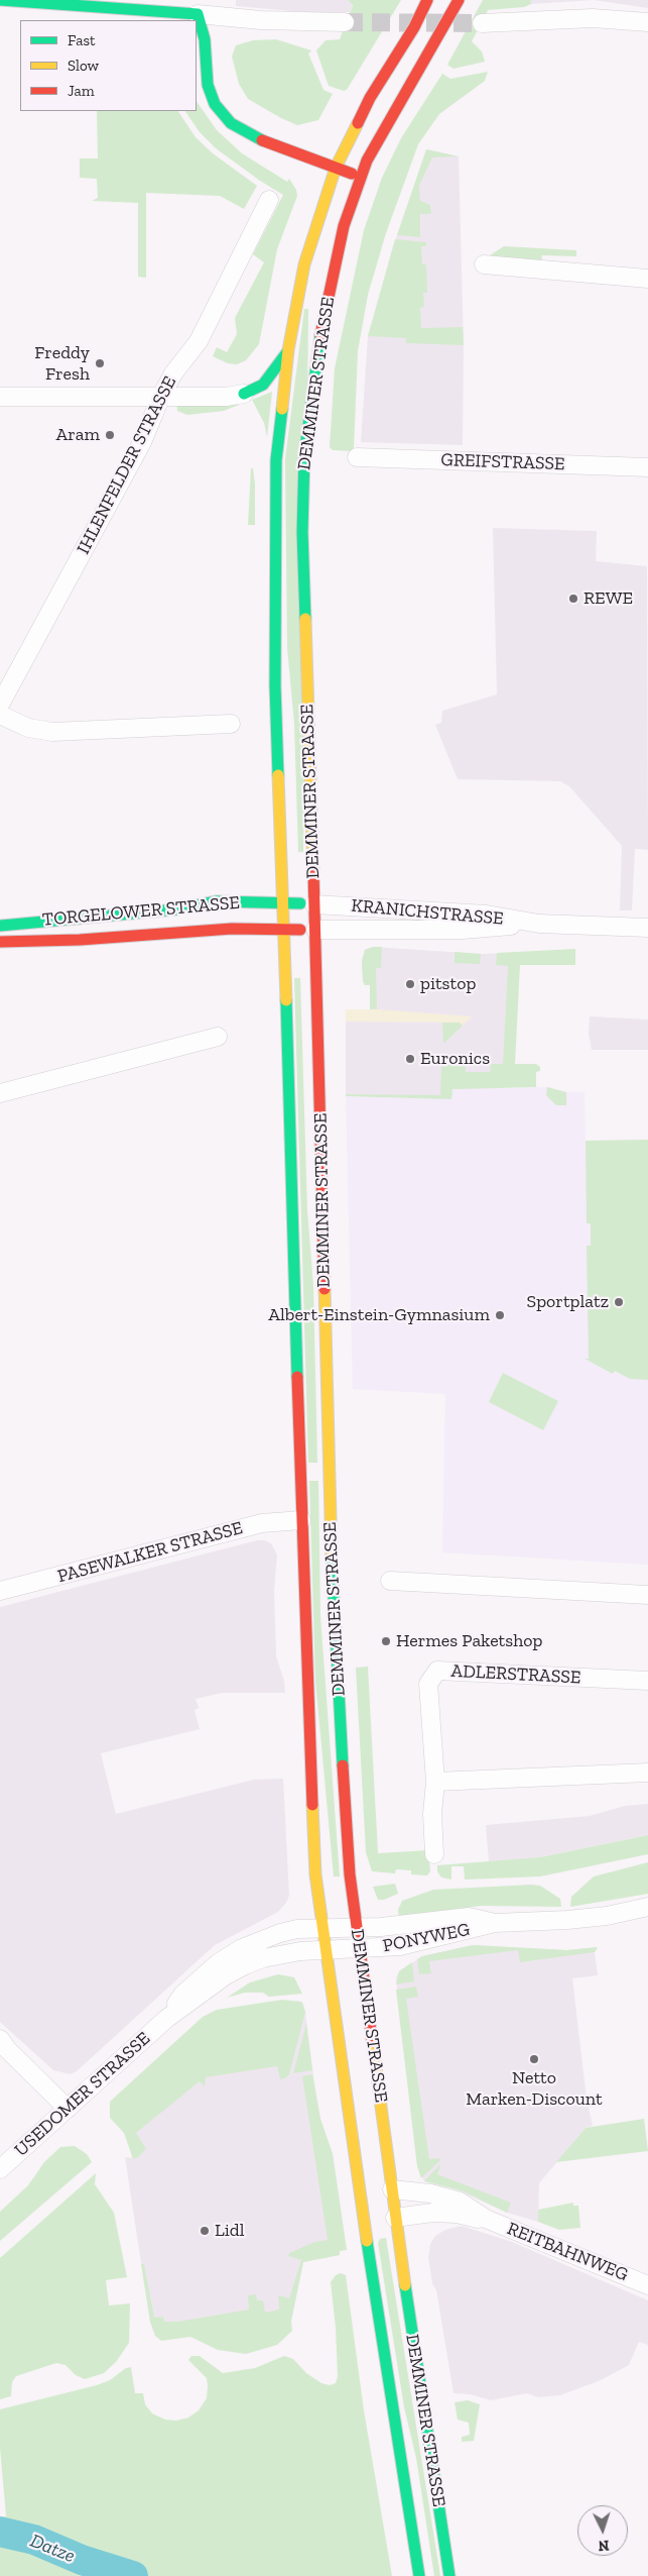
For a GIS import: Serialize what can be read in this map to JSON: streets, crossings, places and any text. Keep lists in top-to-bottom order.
{
  "streets": {
    "main road": ["DEMMINER STRASSE", "TORGELOWER STRASSE"],
    "street": [
      "GREIFSTRASSE",
      "IHLENFELDER STRASSE",
      "KRANICHSTRASSE",
      "PASEWALKER STRASSE",
      "ADLERSTRASSE",
      "PONYWEG",
      "USEDOMER STRASSE",
      "REITBAHNWEG"
    ]
  },
  "crossings": [
    ["DEMMINER STRASSE", "TORGELOWER STRASSE"],
    ["DEMMINER STRASSE", "KRANICHSTRASSE"],
    ["DEMMINER STRASSE", "PASEWALKER STRASSE"],
    ["DEMMINER STRASSE", "PONYWEG"],
    ["DEMMINER STRASSE", "USEDOMER STRASSE"],
    ["DEMMINER STRASSE", "REITBAHNWEG"],
    ["TORGELOWER STRASSE", "KRANICHSTRASSE"],
    ["PONYWEG", "USEDOMER STRASSE"]
  ],
  "water": ["Datze"],
  "places": [
    "Freddy Fresh",
    "Aram",
    "REWE",
    "pitstop",
    "Euronics",
    "Sportplatz",
    "Albert-Einstein-Gymnasium",
    "Hermes Paketshop",
    "Netto Marken-Discount",
    "Lidl"
  ],
  "legend": ["Fast", "Slow", "Jam"],
  "north": "bottom"
}
